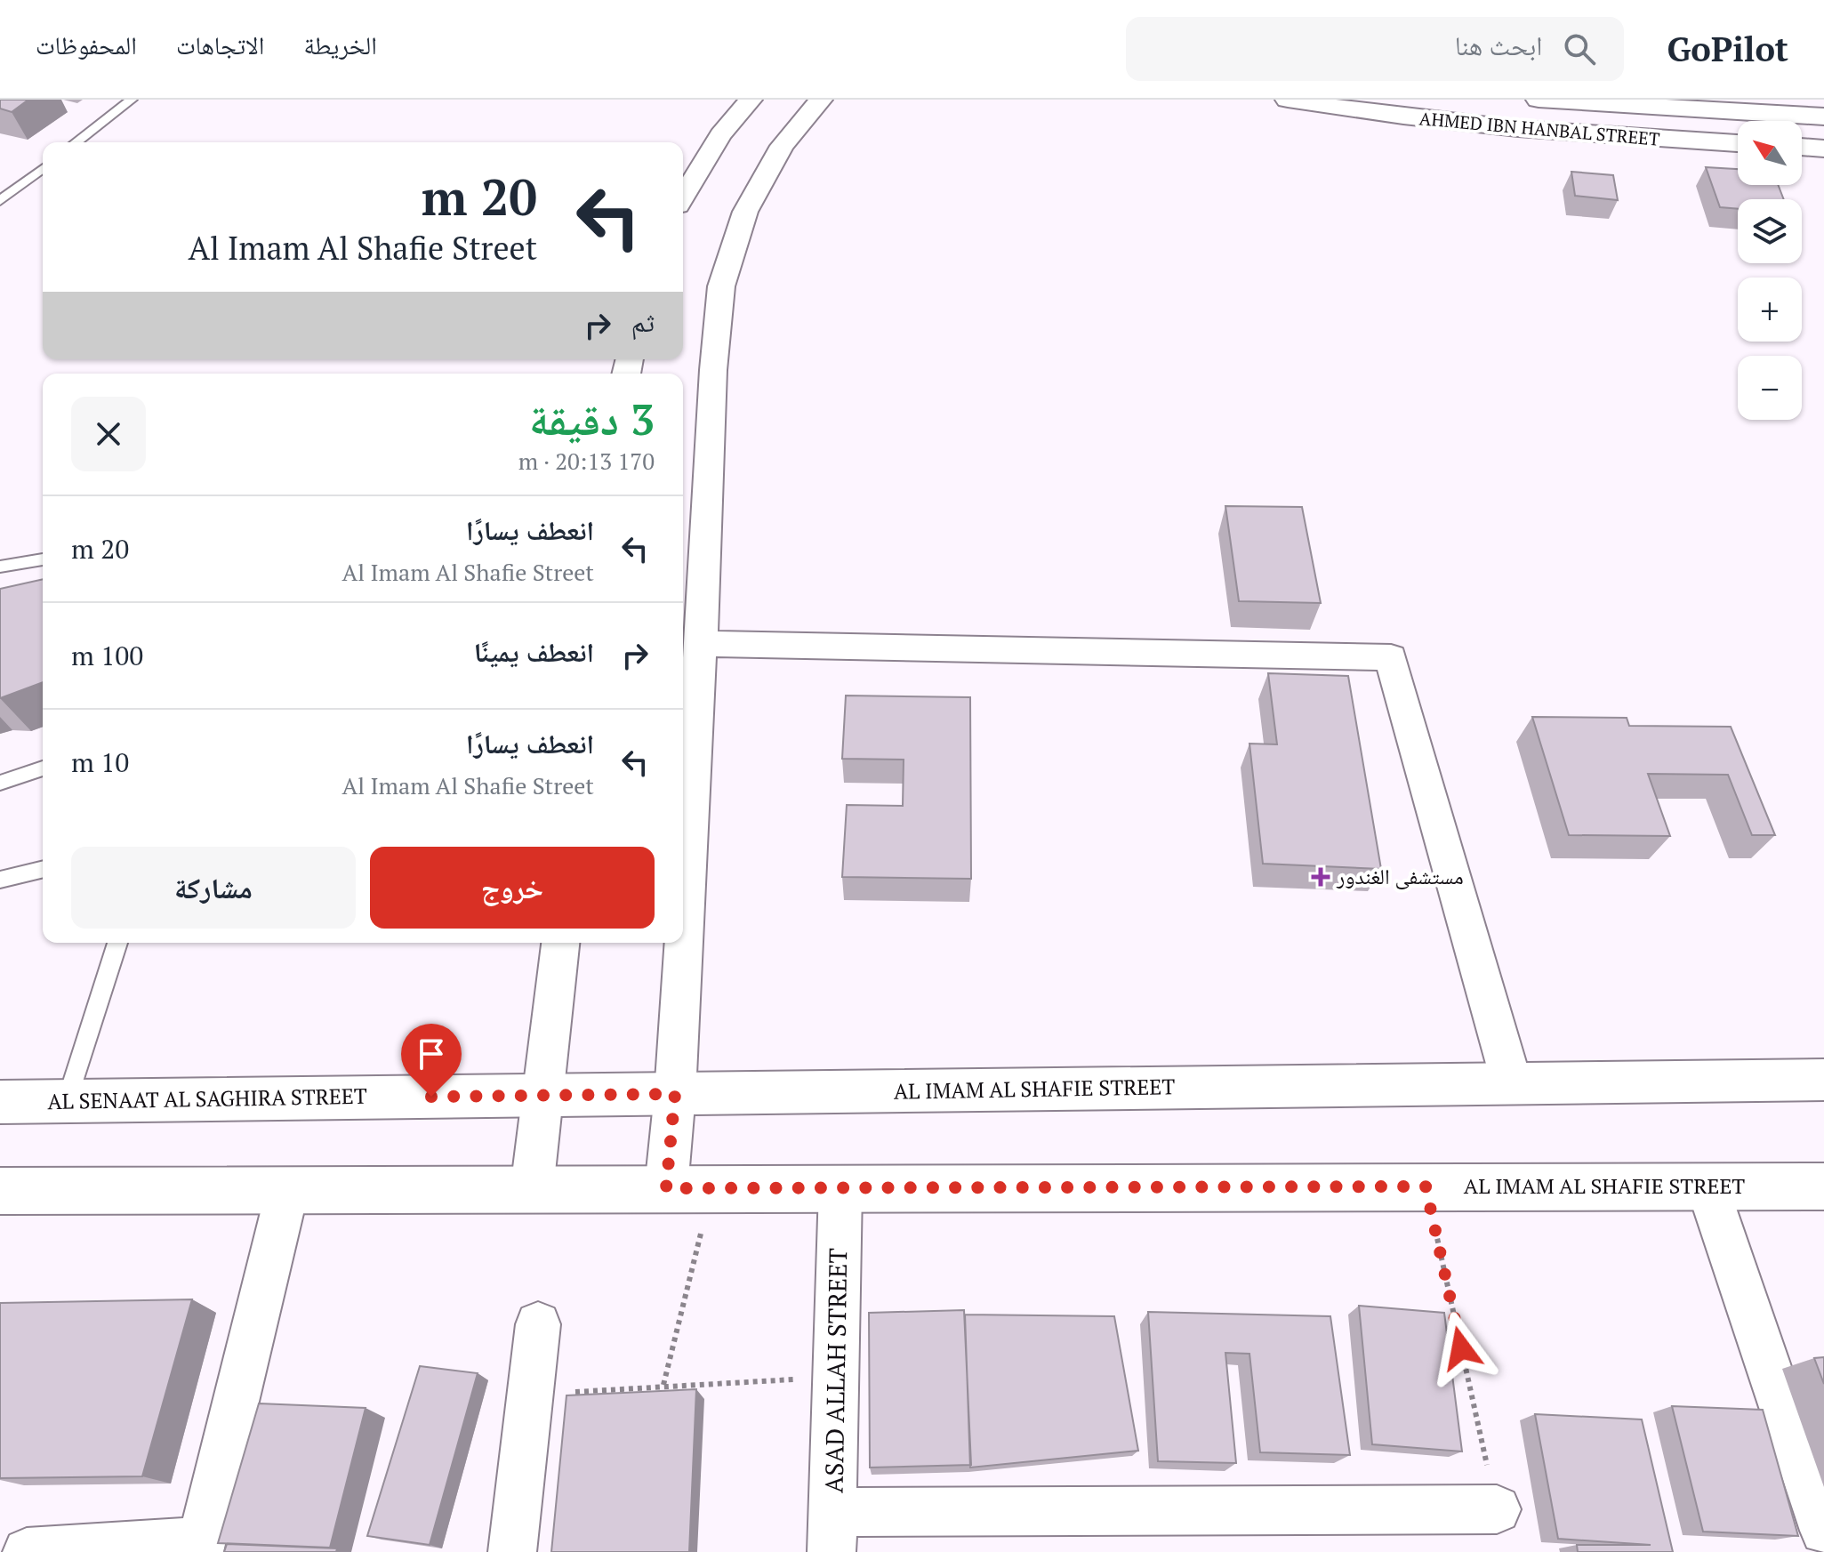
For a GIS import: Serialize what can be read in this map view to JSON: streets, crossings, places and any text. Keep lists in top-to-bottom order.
{
  "streets": {
    "street": [
      "AHMED IBN HANBAL STREET",
      "AL IMAM AL SHAFIE STREET",
      "AL SENAAT AL SAGHIRA STREET",
      "ASAD ALLAH STREET"
    ]
  },
  "crossings": [
    ["AL IMAM AL SHAFIE STREET", "AL SENAAT AL SAGHIRA STREET"],
    ["AL IMAM AL SHAFIE STREET", "ASAD ALLAH STREET"]
  ],
  "places": {
    "health": ["مستشفى الغندور"]
  },
  "north": "top left",
  "page": {
    "header": "GoPilot",
    "search": "ابحث هنا",
    "nav": ["الخريطة", "الاتجاهات", "المحفوظات"],
    "map_buttons": ["+", "−"],
    "turn": ["20 m", "Al Imam Al Shafie Street"],
    "then": "ثم",
    "heading": ["3 دقيقة", "170 m · 20:13"],
    "list": [
      {
        "name": "انعطف يسارًا",
        "note": "Al Imam Al Shafie Street",
        "value": "20 m"
      },
      {
        "name": "انعطف يمينًا",
        "value": "100 m"
      },
      {
        "name": "انعطف يسارًا",
        "note": "Al Imam Al Shafie Street",
        "value": "10 m"
      }
    ],
    "buttons": ["خروج", "مشاركة"]
  }
}
